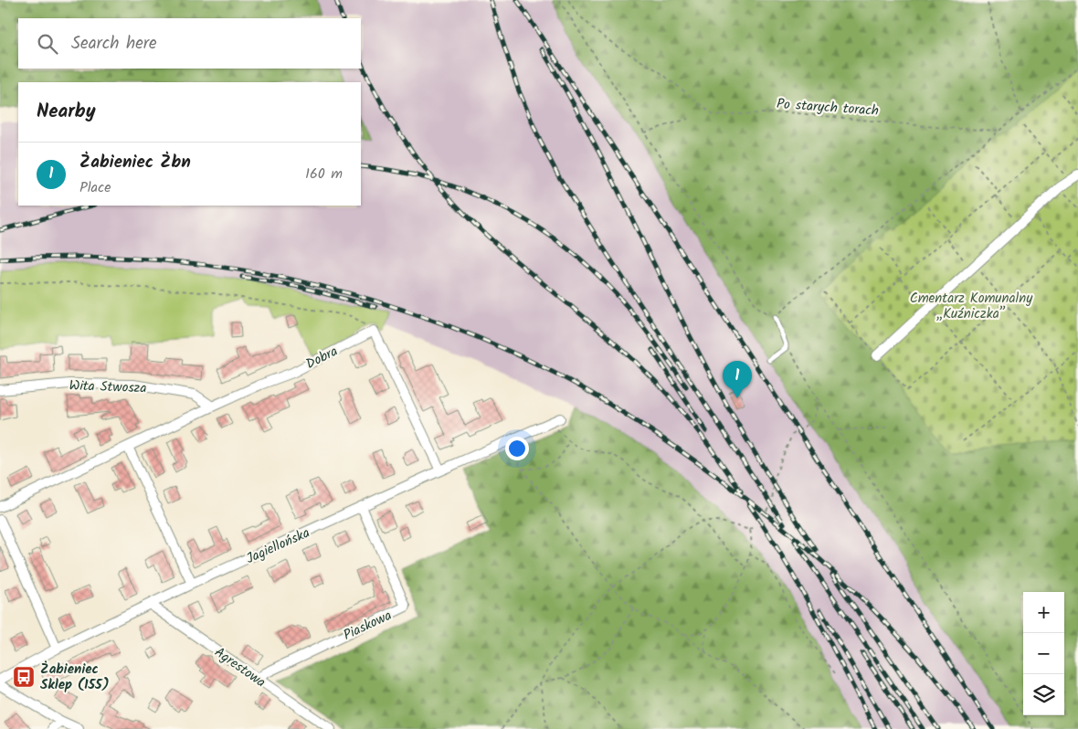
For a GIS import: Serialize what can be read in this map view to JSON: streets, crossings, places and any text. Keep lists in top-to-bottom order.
{
  "streets": {
    "street": [
      "Dobra",
      "Wita Stwosza",
      "Jagiellońska",
      "Piaskowa",
      "Agrestowa"
    ],
    "path": ["Po starych torach"]
  },
  "crossings": [
    ["Dobra", "Wita Stwosza"],
    ["Jagiellońska", "Piaskowa"],
    ["Jagiellońska", "Agrestowa"],
    ["Piaskowa", "Agrestowa"]
  ],
  "parks": ["Cmentarz Komunalny „Kuźniczka”"],
  "places": {
    "bus stop": ["Żabieniec Sklep (155)"]
  },
  "page": {
    "search": "Search here",
    "heading": "Nearby",
    "list": [
      {
        "mark": "1",
        "name": "Żabieniec Żbn",
        "note": "Place",
        "value": "160 m"
      }
    ],
    "pins": "1",
    "map_buttons": ["+", "−"]
  }
}
